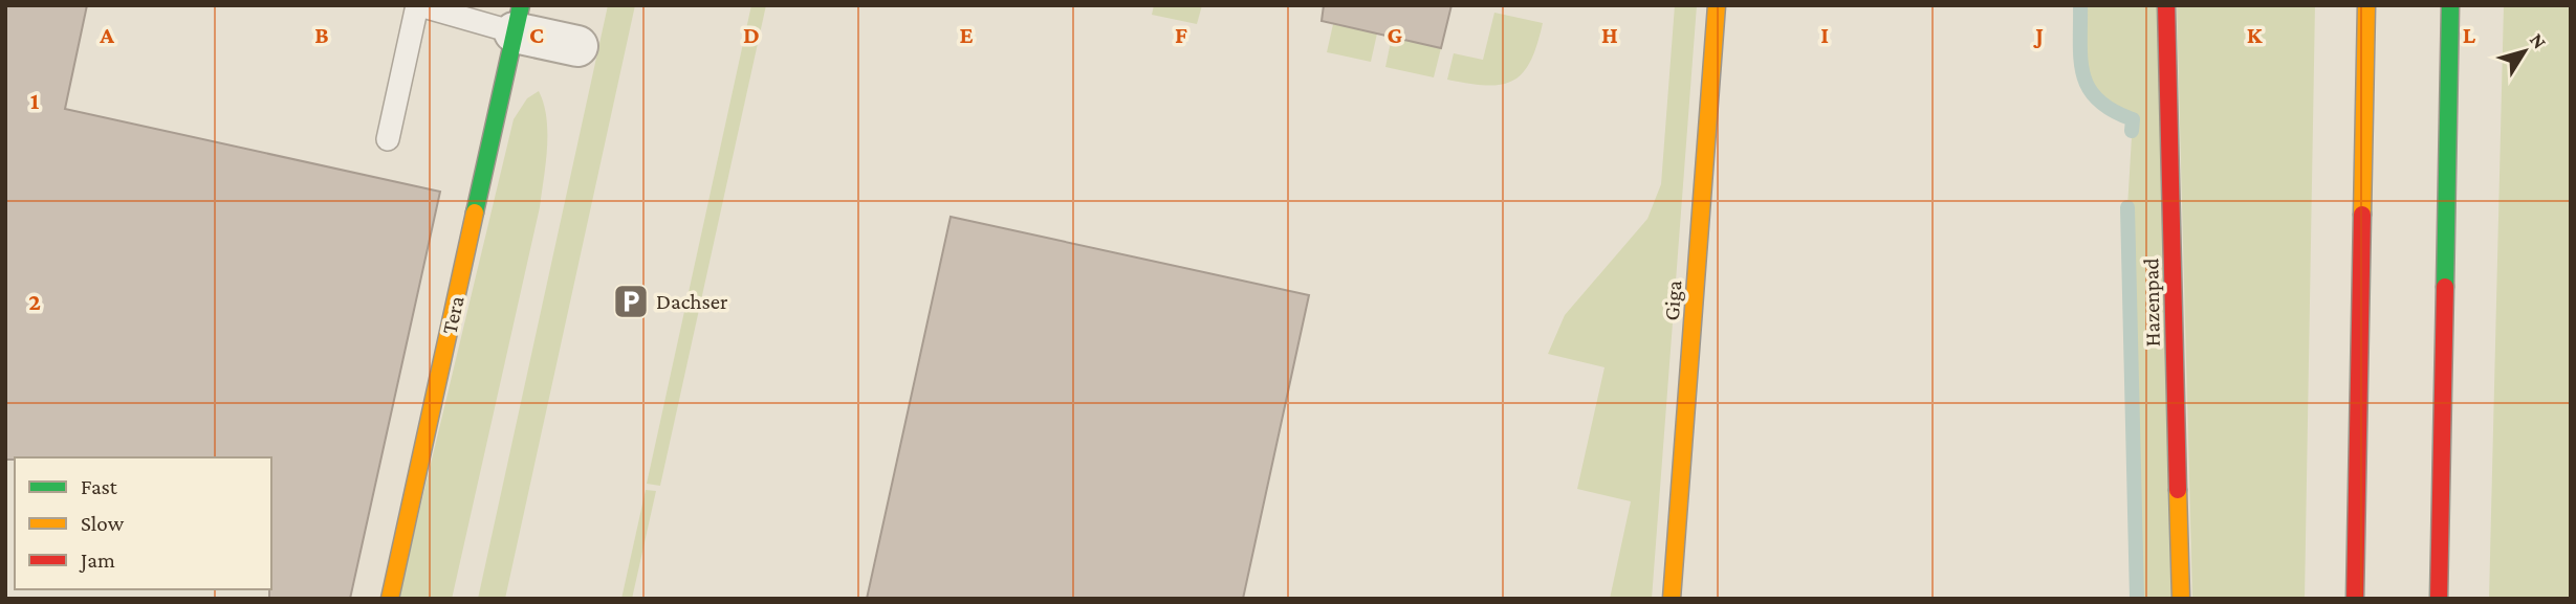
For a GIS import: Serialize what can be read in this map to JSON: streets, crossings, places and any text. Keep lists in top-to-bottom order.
{
  "streets": {
    "main road": ["Giga", "Hazenpad", "Tera"]
  },
  "places": {
    "parking": ["Dachser"]
  },
  "legend": ["Fast", "Slow", "Jam"],
  "north": "top right",
  "grid": {
    "columns": [
      "A",
      "B",
      "C",
      "D",
      "E",
      "F",
      "G",
      "H",
      "I",
      "J",
      "K",
      "L"
    ],
    "rows": ["1", "2"]
  }
}
